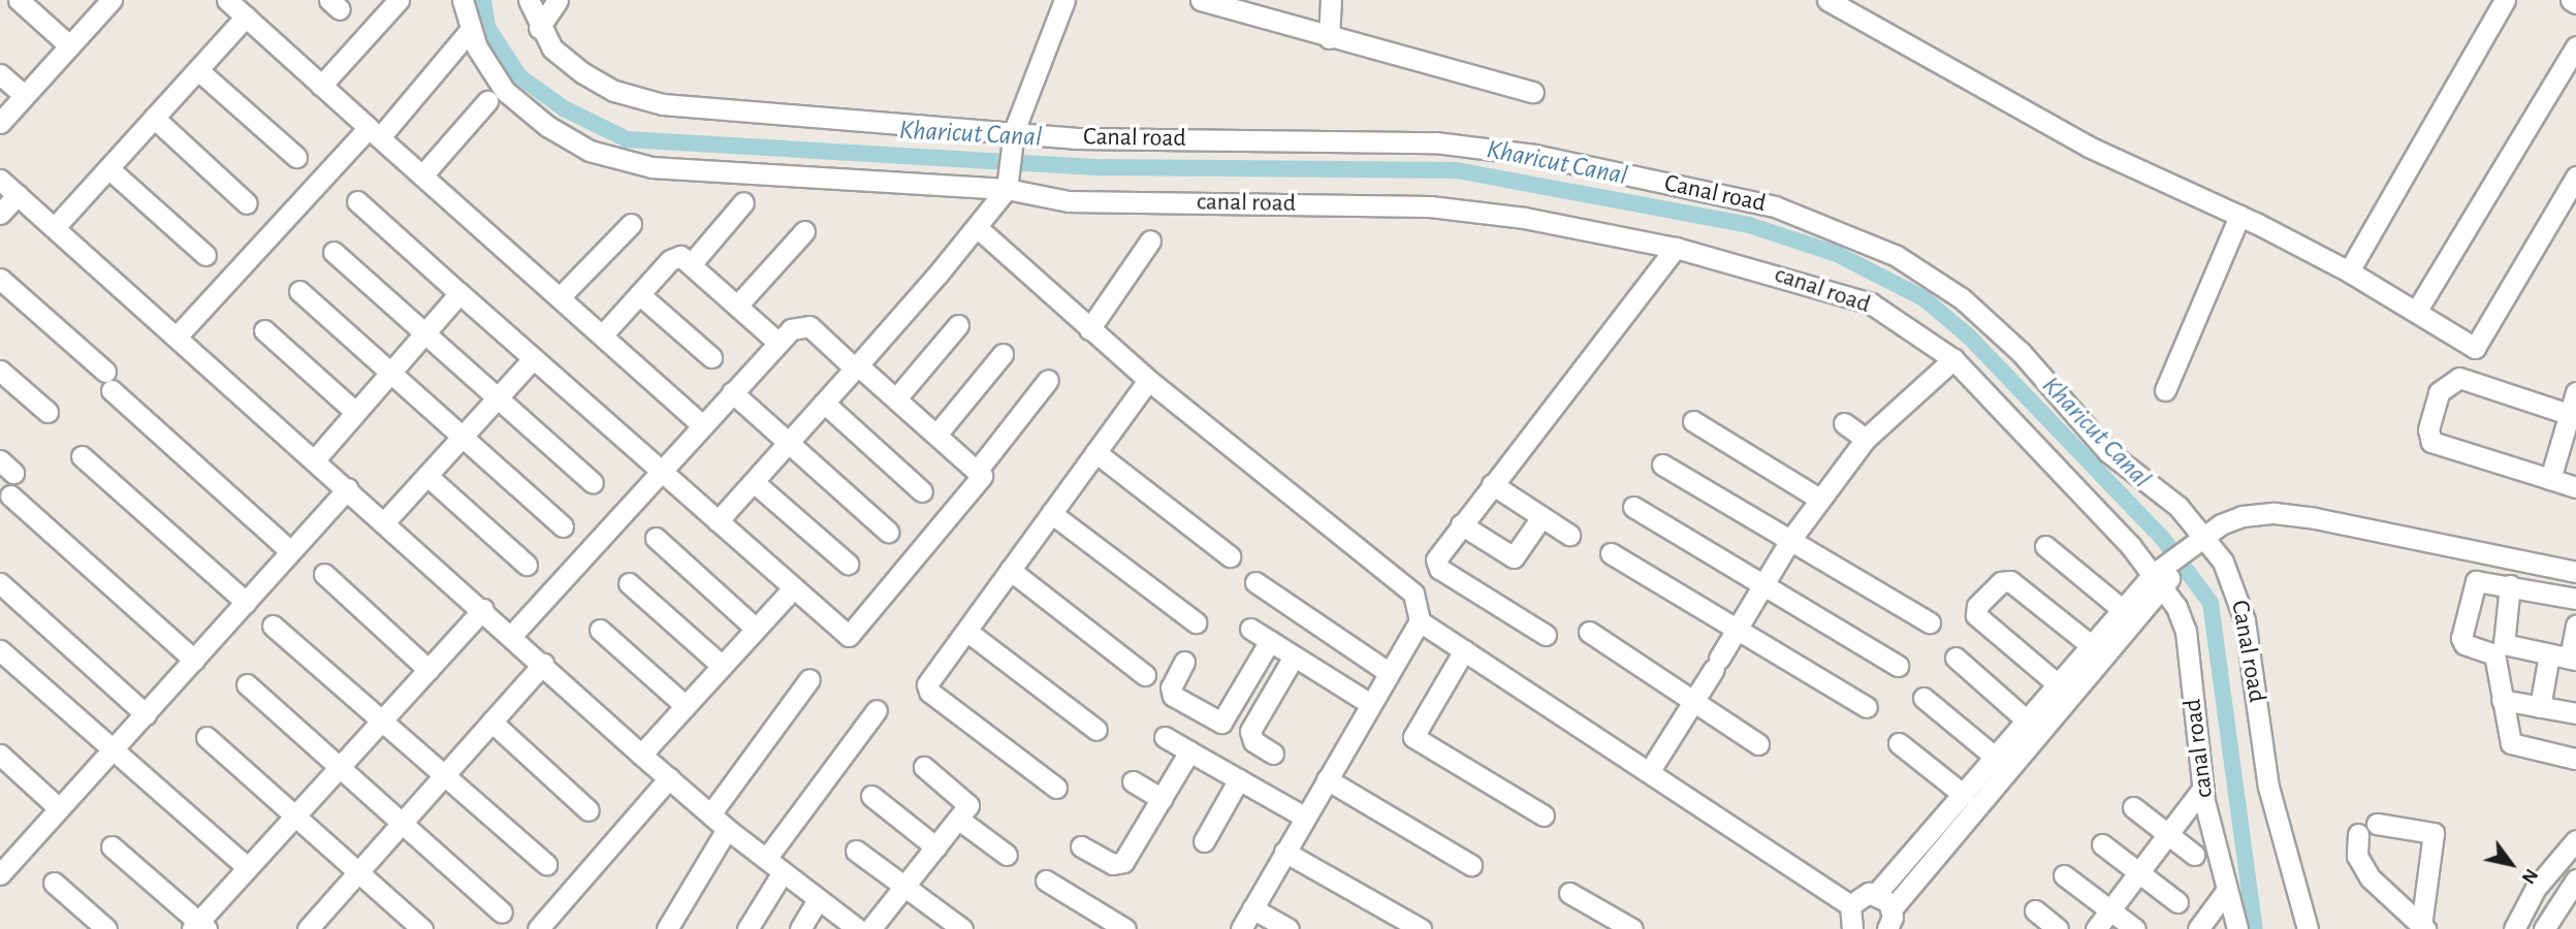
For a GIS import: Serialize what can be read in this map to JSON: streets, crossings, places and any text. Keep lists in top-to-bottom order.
{
  "streets": {
    "street": ["Canal road", "canal road"]
  },
  "water": ["Kharicut Canal"],
  "north": "bottom right"
}
